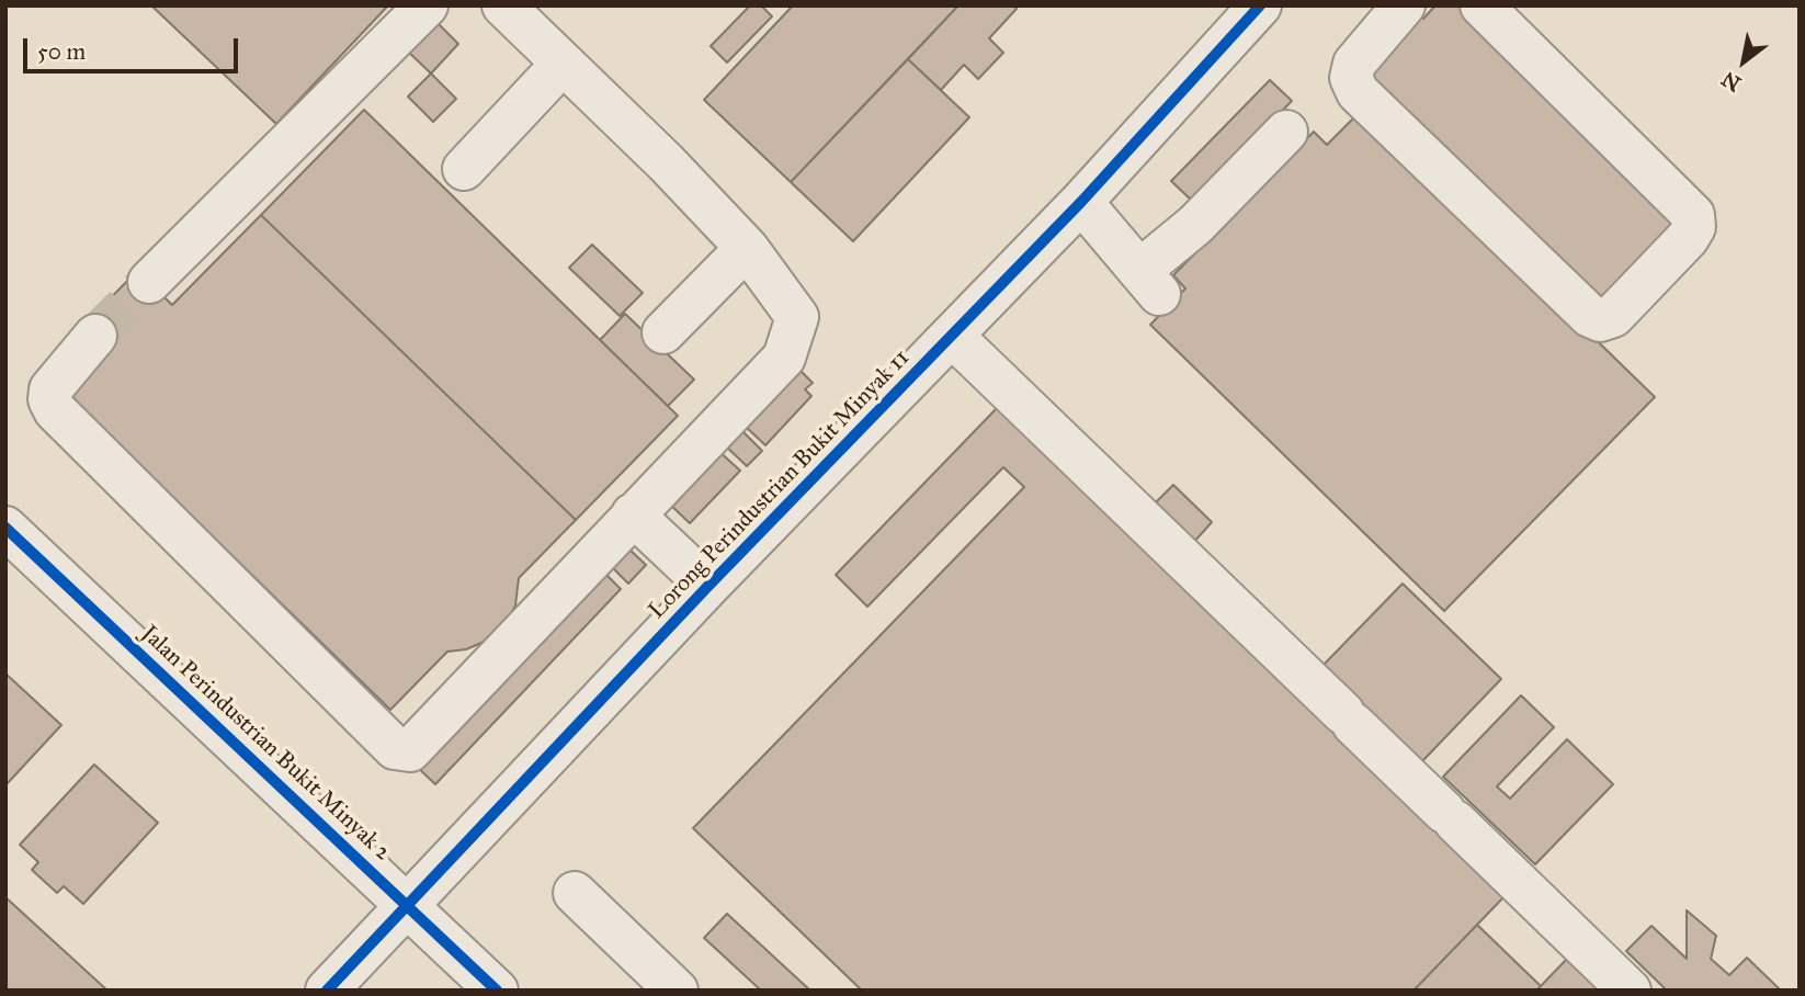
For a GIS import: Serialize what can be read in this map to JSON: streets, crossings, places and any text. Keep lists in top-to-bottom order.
{
  "streets": {
    "street": ["Lorong Perindustrian Bukit Minyak 11", "Jalan Perindustrian Bukit Minyak 2"]
  },
  "crossings": [
    ["Lorong Perindustrian Bukit Minyak 11", "Jalan Perindustrian Bukit Minyak 2"]
  ],
  "scale_bar": "50 m",
  "north": "bottom left"
}
